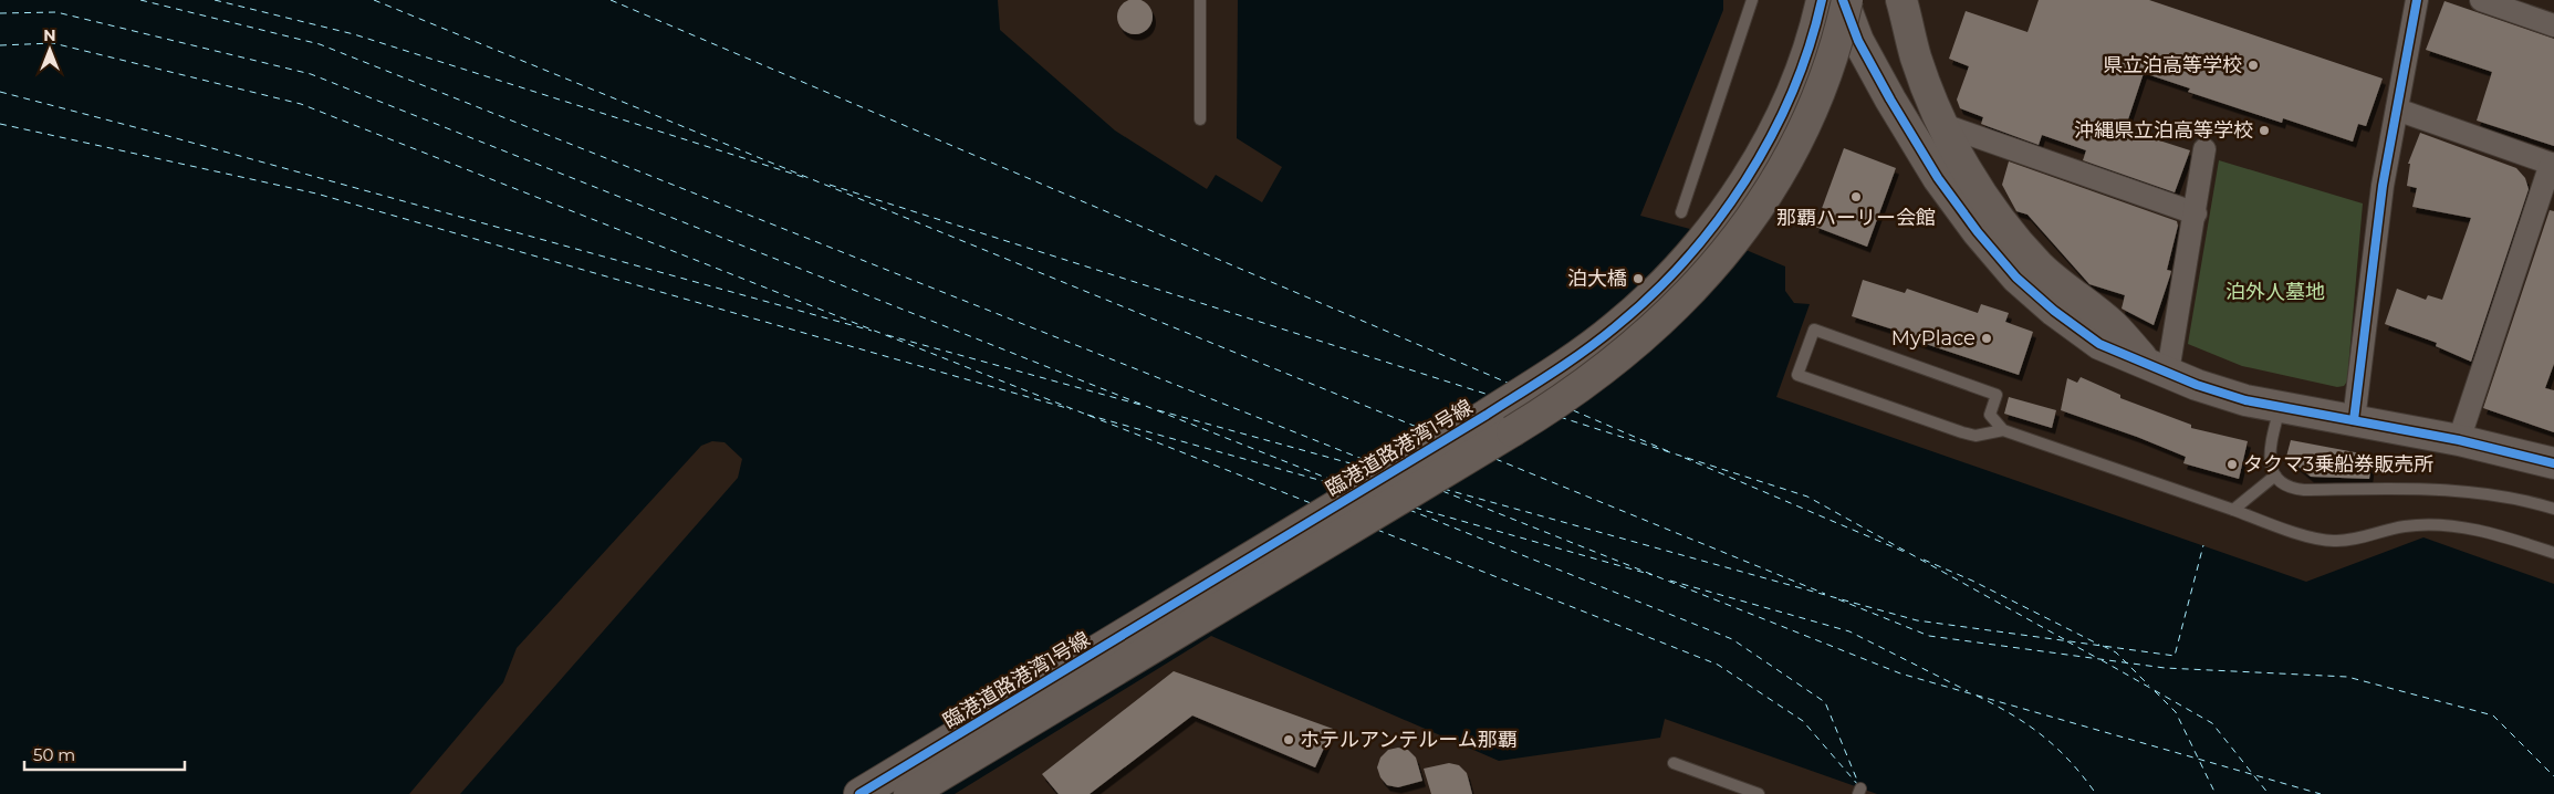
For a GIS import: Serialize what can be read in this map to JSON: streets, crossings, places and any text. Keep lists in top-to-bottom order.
{
  "streets": {
    "street": ["臨港道路港湾1号線"]
  },
  "parks": ["泊外人墓地"],
  "places": [
    "県立泊高等学校",
    "沖縄県立泊高等学校",
    "那覇ハーリー会館",
    "泊大橋",
    "MyPlace",
    "タクマ3乗船券販売所",
    "ホテルアンテルーム那覇"
  ],
  "scale_bar": "50 m",
  "north": "top"
}
